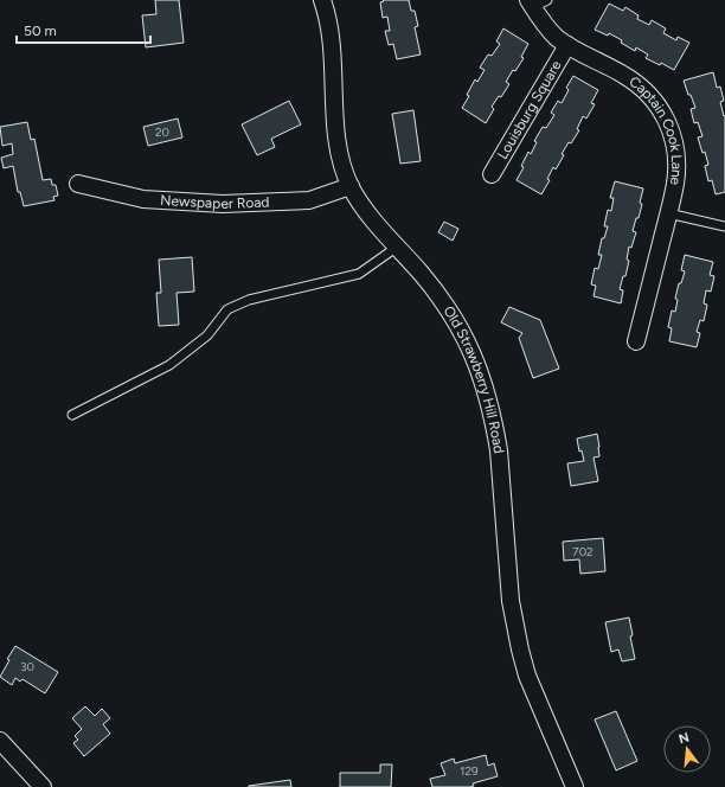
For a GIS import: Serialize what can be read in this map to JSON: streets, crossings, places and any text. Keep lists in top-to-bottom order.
{
  "streets": {
    "street": [
      "Louisburg Square",
      "Captain Cook Lane",
      "Newspaper Road",
      "Old Strawberry Hill Road"
    ]
  },
  "crossings": [
    ["Louisburg Square", "Captain Cook Lane"],
    ["Newspaper Road", "Old Strawberry Hill Road"]
  ],
  "house_numbers": [
    "20",
    "702",
    "30",
    "129"
  ],
  "scale_bar": "50 m",
  "north": "top"
}
